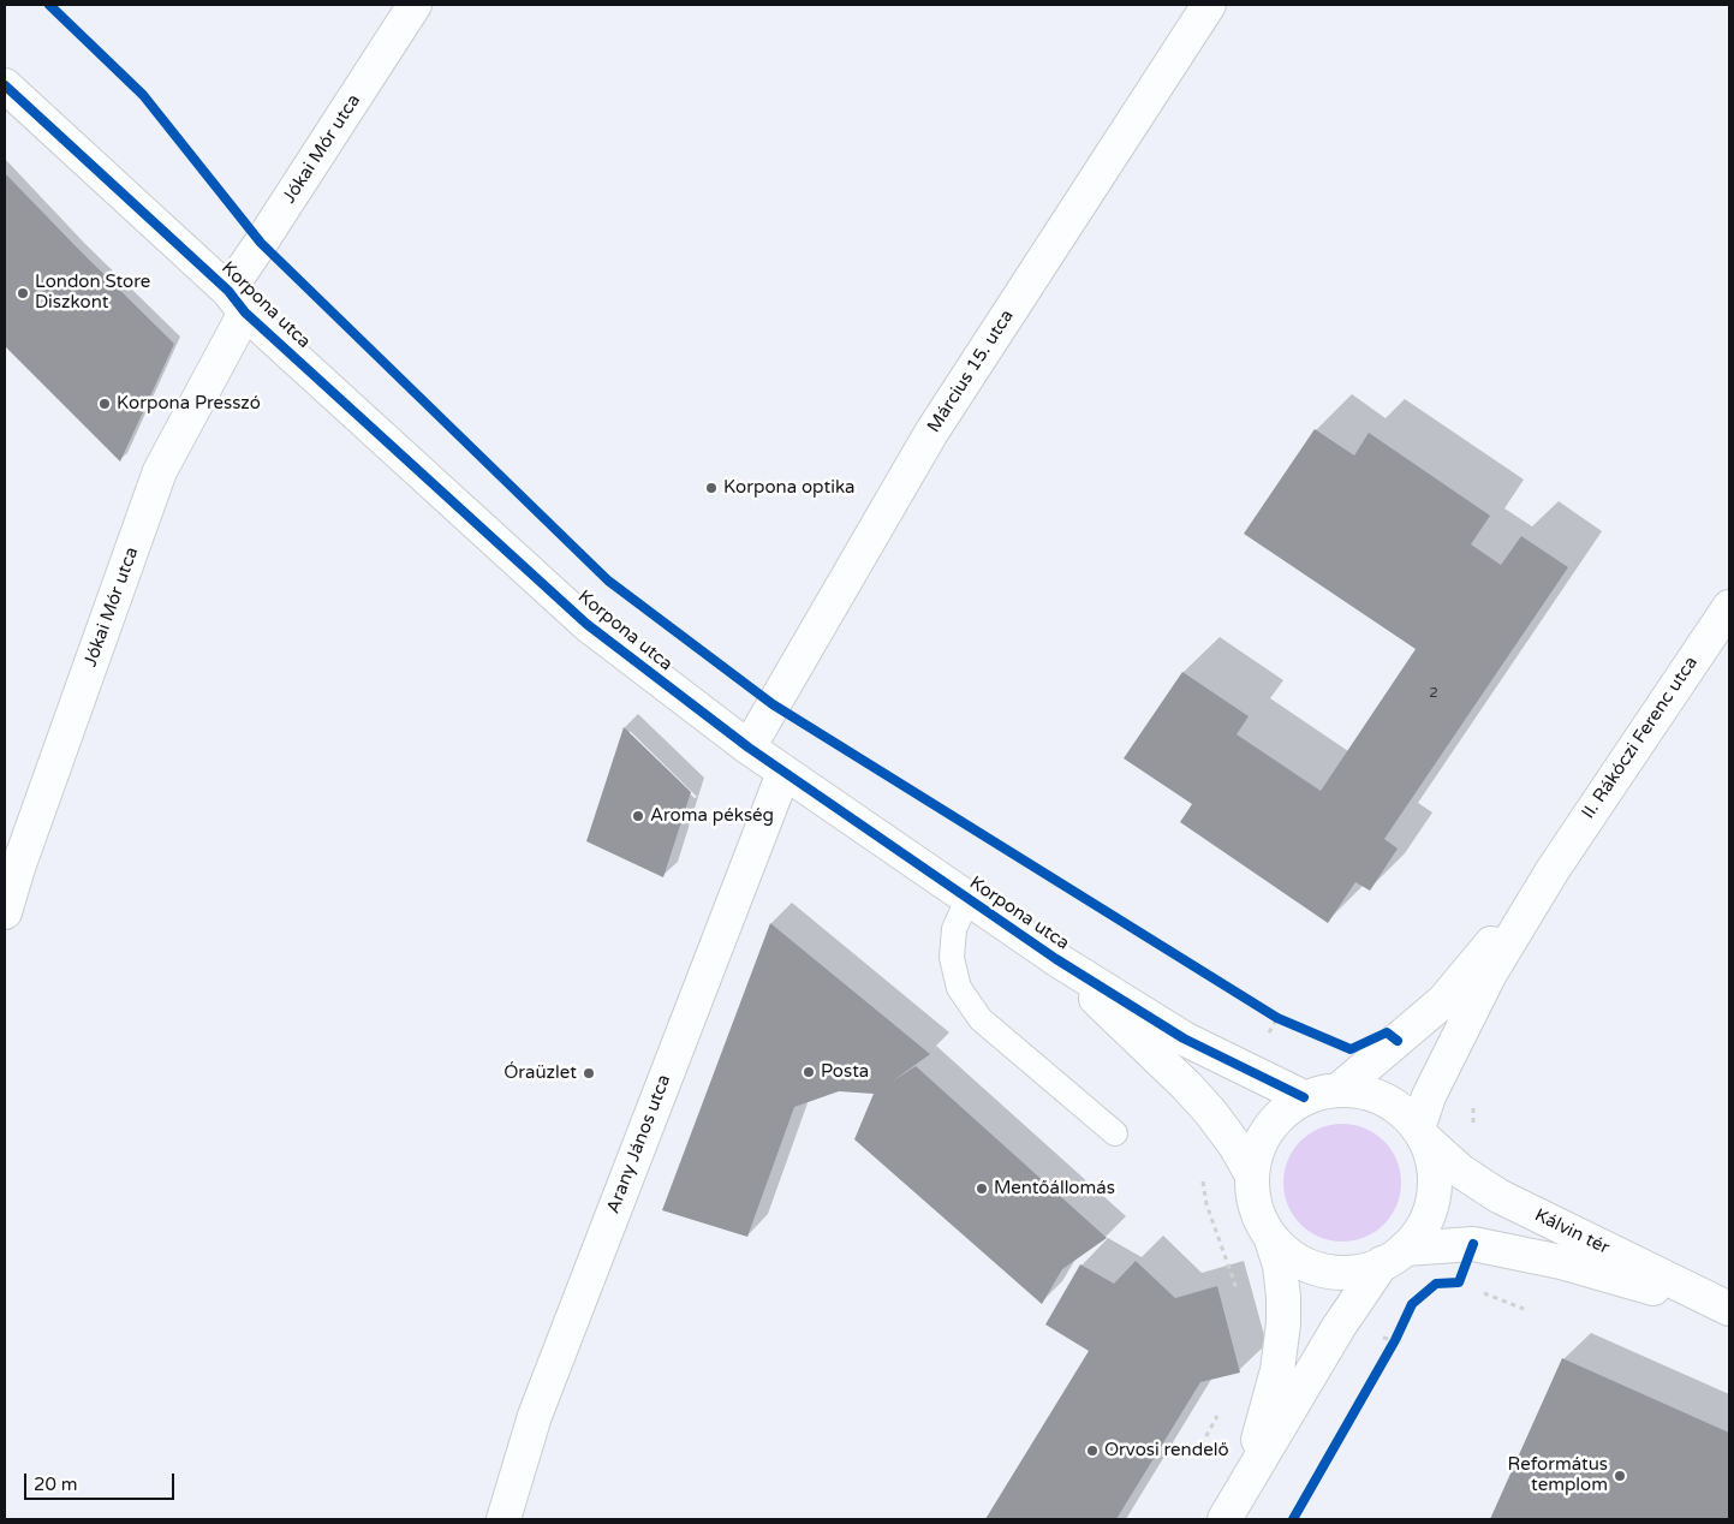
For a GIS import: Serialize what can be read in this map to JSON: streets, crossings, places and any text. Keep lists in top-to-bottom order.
{
  "streets": {
    "street": [
      "Jókai Mór utca",
      "Korpona utca",
      "Március 15. utca",
      "II. Rákóczi Ferenc utca",
      "Arany János utca",
      "Kálvin tér"
    ]
  },
  "crossings": [
    ["Jókai Mór utca", "Korpona utca"],
    ["Korpona utca", "Március 15. utca"],
    ["Korpona utca", "II. Rákóczi Ferenc utca"],
    ["Korpona utca", "Arany János utca"],
    ["Korpona utca", "Kálvin tér"],
    ["II. Rákóczi Ferenc utca", "Kálvin tér"]
  ],
  "places": [
    "London Store Diszkont",
    "Korpona Presszó",
    "Korpona optika",
    "Aroma pékség",
    "Posta",
    "Óraüzlet",
    "Mentőállomás",
    "Orvosi rendelő",
    "Református templom"
  ],
  "house_numbers": ["2"],
  "scale_bar": "20 m"
}
